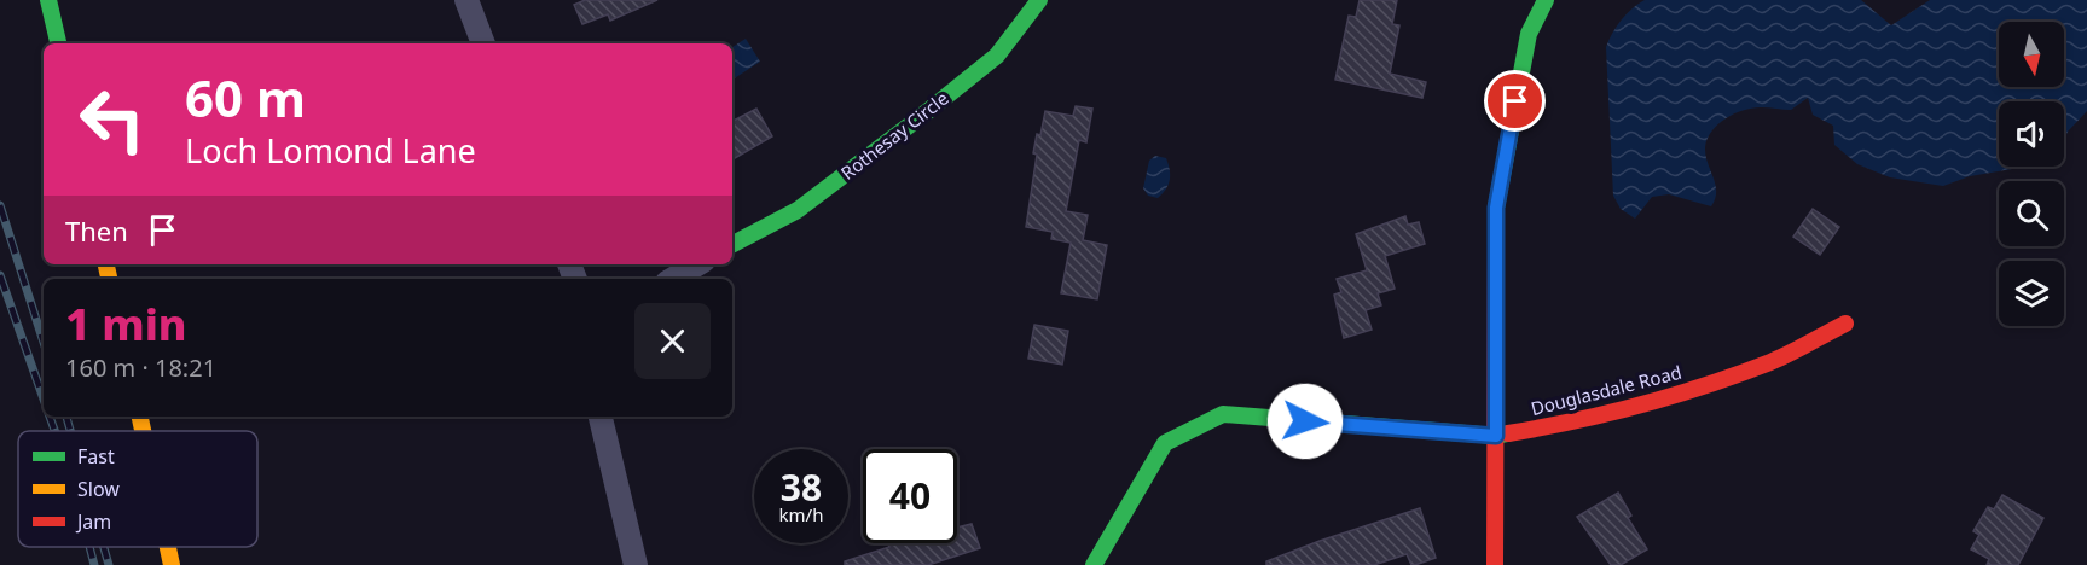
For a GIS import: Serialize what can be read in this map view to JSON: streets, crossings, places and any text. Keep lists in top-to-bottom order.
{
  "streets": {
    "main road": ["Rothesay Circle", "Douglasdale Road"]
  },
  "legend": ["Fast", "Slow", "Jam"],
  "north": "bottom",
  "page": {
    "turn": ["60 m", "Loch Lomond Lane"],
    "then": "Then",
    "heading": ["1 min", "160 m · 18:21"],
    "speed": "38 km/h",
    "limit": "40"
  }
}
